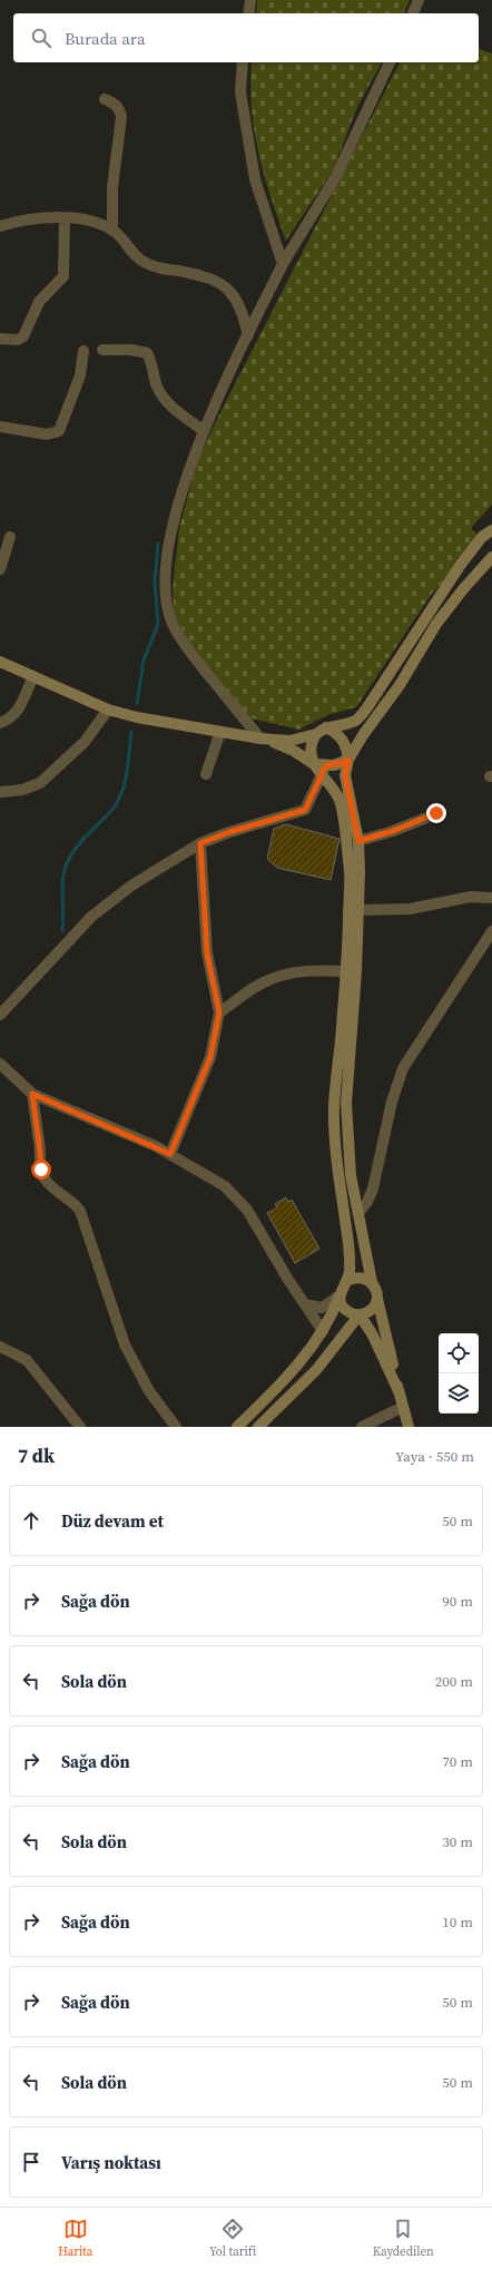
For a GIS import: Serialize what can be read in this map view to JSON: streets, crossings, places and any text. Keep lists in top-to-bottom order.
{
  "page": {
    "search": "Burada ara",
    "heading": ["7 dk", "Yaya · 550 m"],
    "list": [
      ["Düz devam et", "50 m"],
      ["Sağa dön", "90 m"],
      ["Sola dön", "200 m"],
      ["Sağa dön", "70 m"],
      ["Sola dön", "30 m"],
      ["Sağa dön", "10 m"],
      ["Sağa dön", "50 m"],
      ["Sola dön", "50 m"],
      "Varış noktası"
    ],
    "nav": ["Harita", "Yol tarifi", "Kaydedilen"]
  }
}
